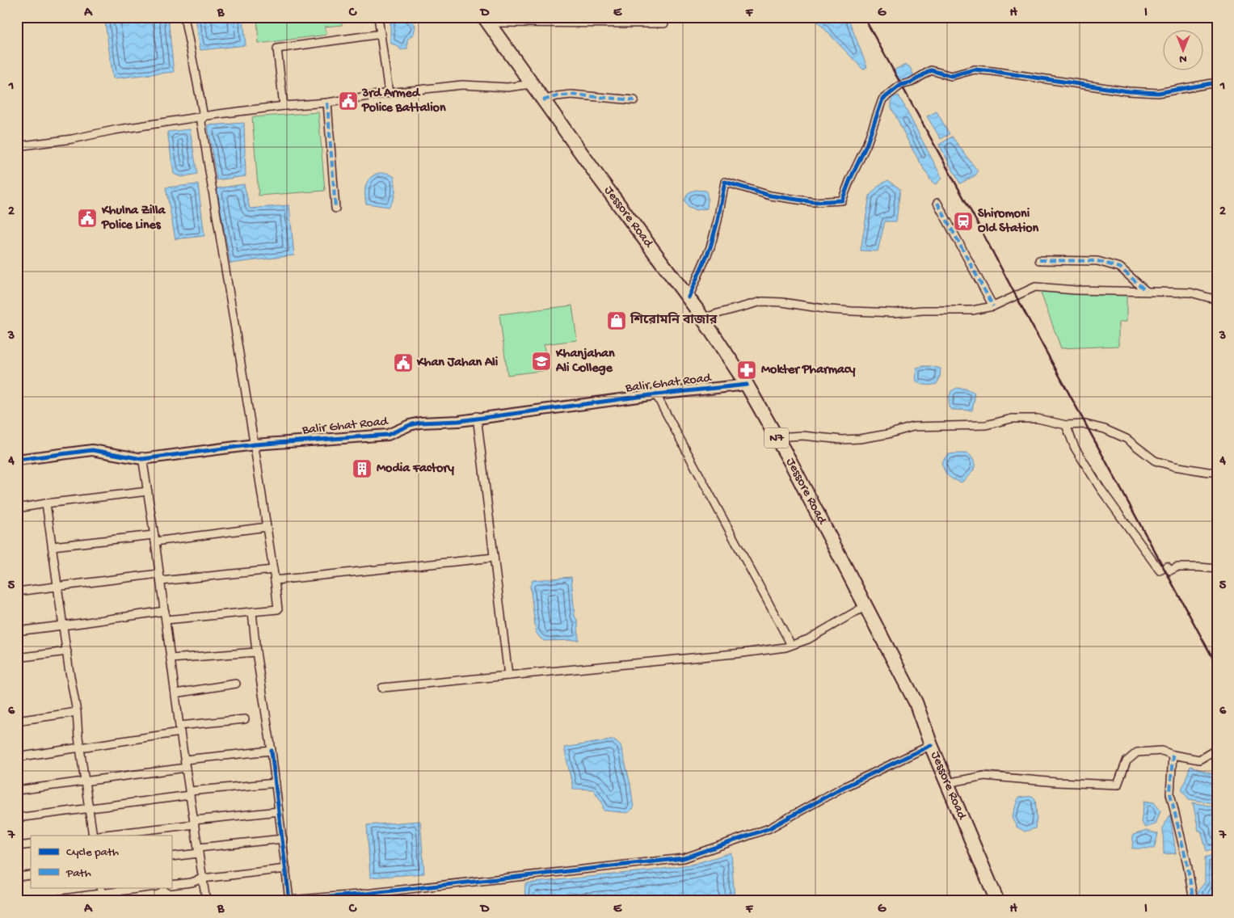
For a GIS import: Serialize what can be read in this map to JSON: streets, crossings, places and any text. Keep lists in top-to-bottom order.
{
  "streets": {
    "highway": ["Jessore Road", "N7"],
    "street": ["Balir Ghat Road"]
  },
  "crossings": [
    ["Jessore Road", "Balir Ghat Road"]
  ],
  "places": {
    "public building": ["3rd Armed Police Battalion", "Khulna Zilla Police Lines", "Khan Jahan Ali"],
    "station": ["Shiromoni Old Station"],
    "shop": ["শিরোমনি বাজার"],
    "school or university": ["Khanjahan Ali College"],
    "pharmacy": ["Mokter Pharmacy"],
    "building": ["Modia Factory"]
  },
  "legend": ["Cycle path", "Path"],
  "north": "bottom",
  "grid": {
    "columns": [
      "A",
      "B",
      "C",
      "D",
      "E",
      "F",
      "G",
      "H",
      "I"
    ],
    "rows": [
      "1",
      "2",
      "3",
      "4",
      "5",
      "6",
      "7"
    ]
  }
}
